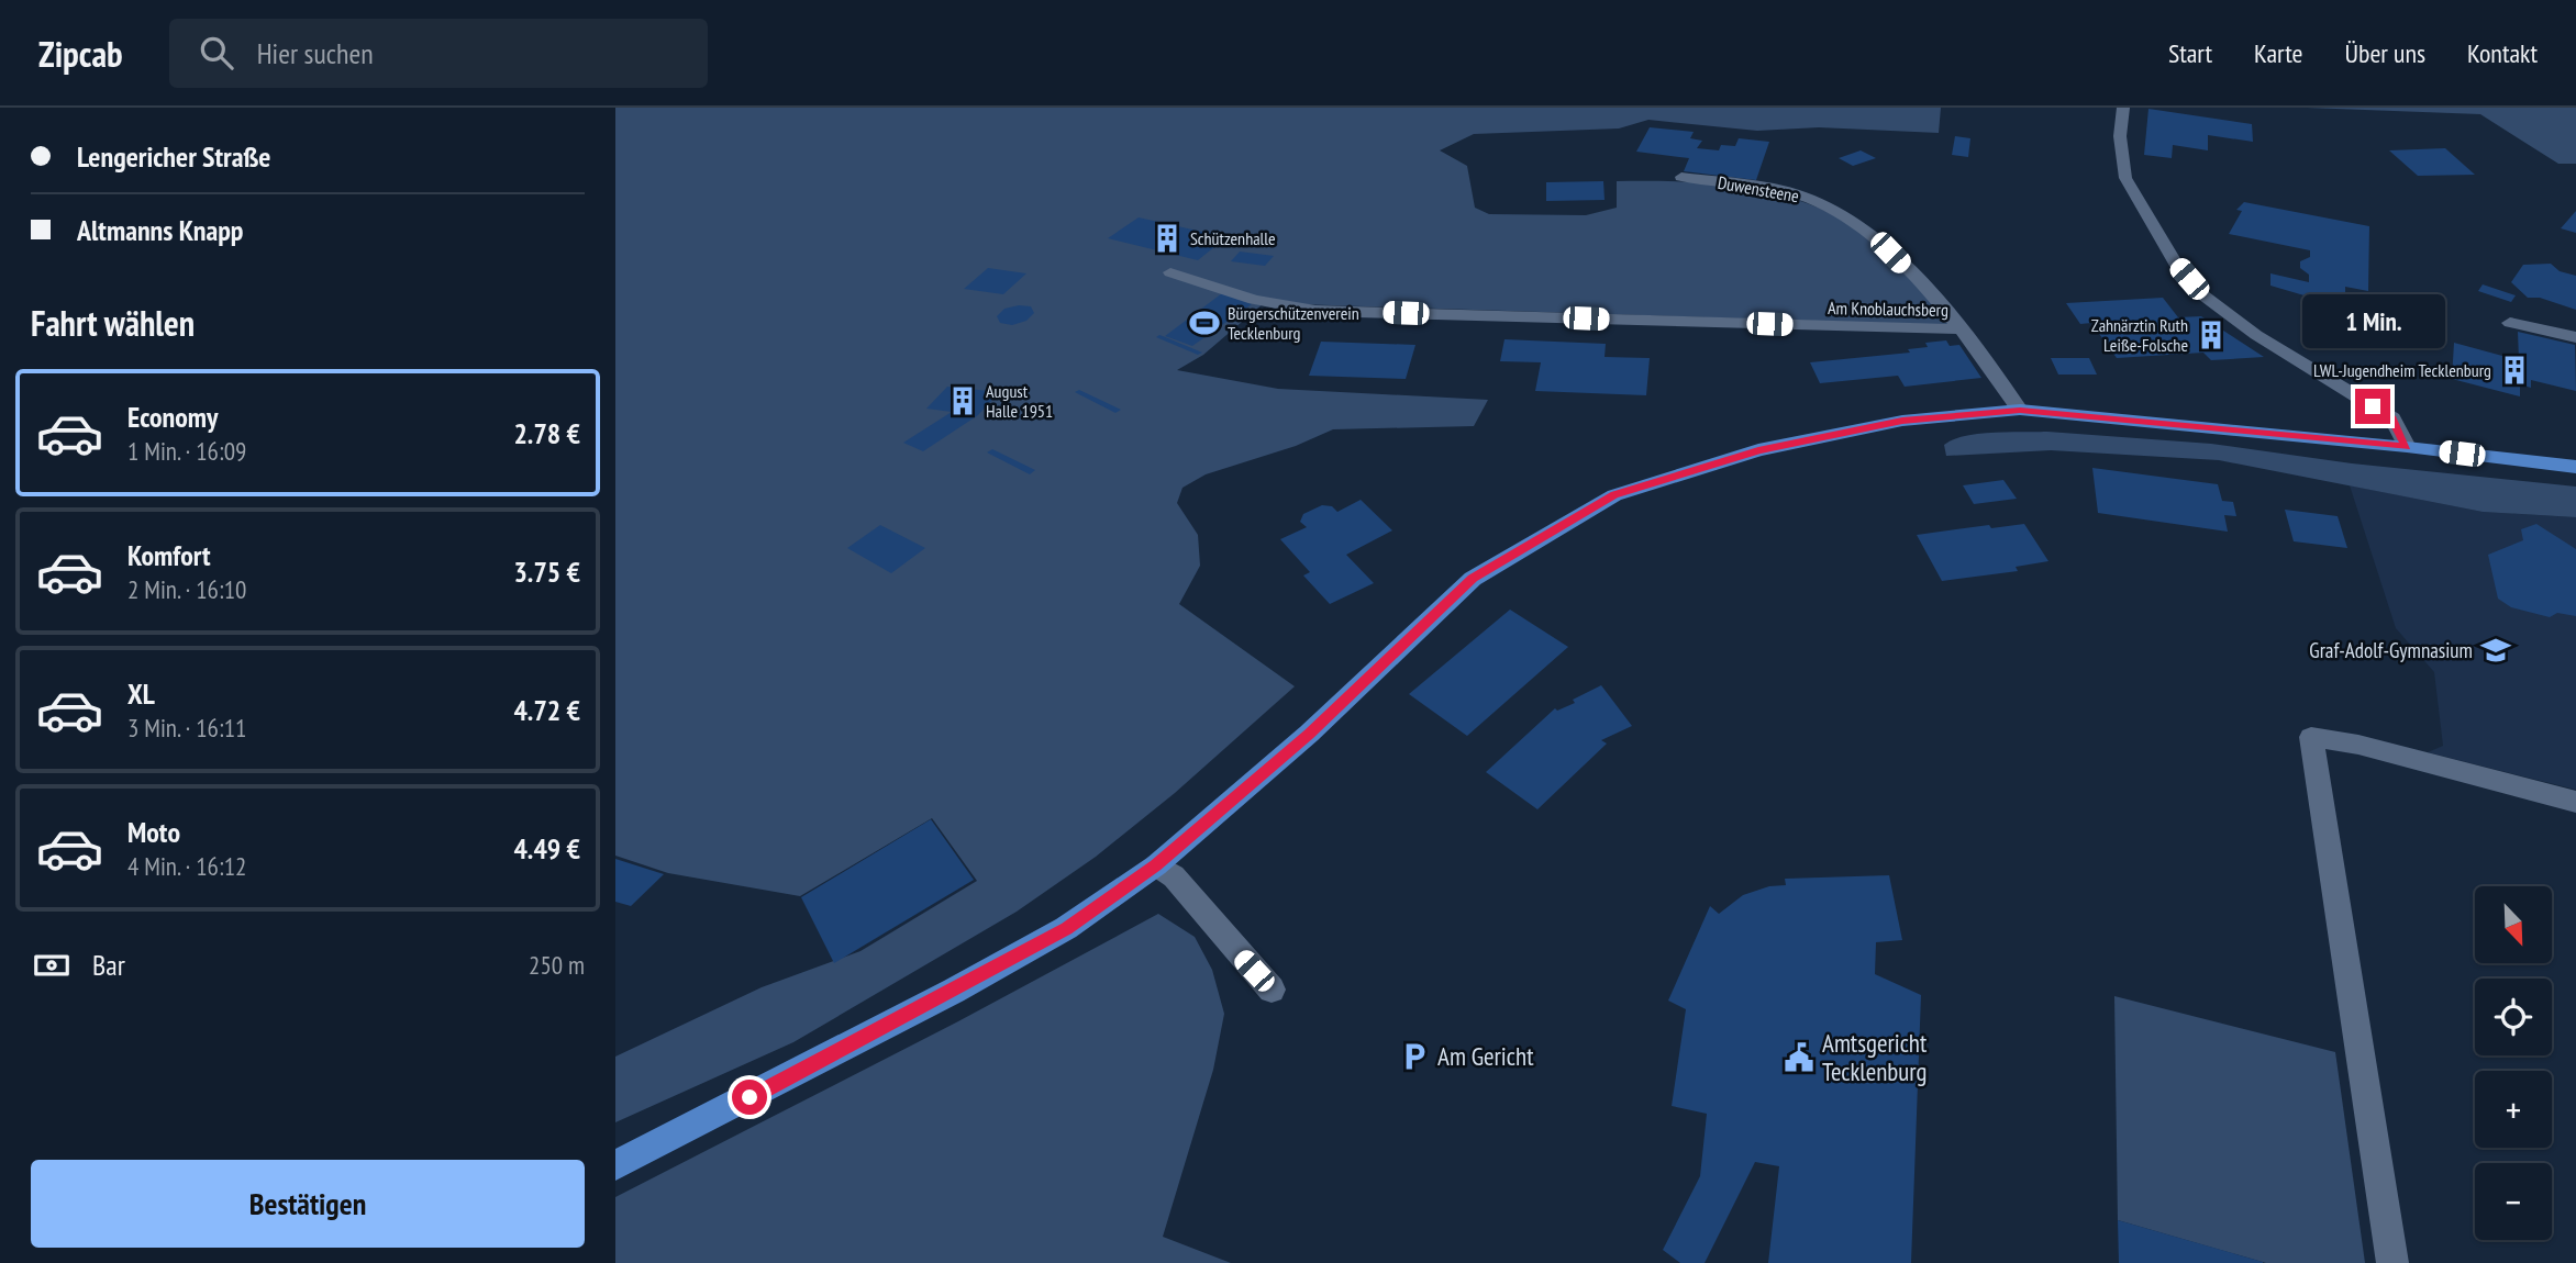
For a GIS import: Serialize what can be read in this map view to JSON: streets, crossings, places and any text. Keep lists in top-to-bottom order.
{
  "streets": {
    "street": ["Duwensteene", "Am Knoblauchsberg"]
  },
  "crossings": [
    ["Duwensteene", "Am Knoblauchsberg"]
  ],
  "places": {
    "building": [
      "Schützenhalle",
      "Zahnärztin Ruth Leiße-Folsche",
      "LWL-Jugendheim Tecklenburg",
      "August Halle 1951"
    ],
    "sports": ["Bürgerschützenverein Tecklenburg"],
    "school or university": ["Graf-Adolf-Gymnasium"],
    "parking": ["Am Gericht"],
    "public building": ["Amtsgericht Tecklenburg"]
  },
  "north": "bottom right",
  "page": {
    "header": "Zipcab",
    "search": "Hier suchen",
    "nav": [
      "Start",
      "Karte",
      "Über uns",
      "Kontakt"
    ],
    "banner": ["Lengericher Straße", "Altmanns Knapp"],
    "heading": "Fahrt wählen",
    "bubble": "1 Min.",
    "list": [
      {
        "name": "Economy",
        "note": "1 Min. · 16:09",
        "value": "2.78 €"
      },
      {
        "name": "Komfort",
        "note": "2 Min. · 16:10",
        "value": "3.75 €"
      },
      {
        "name": "XL",
        "note": "3 Min. · 16:11",
        "value": "4.72 €"
      },
      {
        "name": "Moto",
        "note": "4 Min. · 16:12",
        "value": "4.49 €"
      }
    ],
    "map_buttons": ["+", "−"],
    "pay": ["Bar", "250 m"],
    "buttons": "Bestätigen"
  }
}
